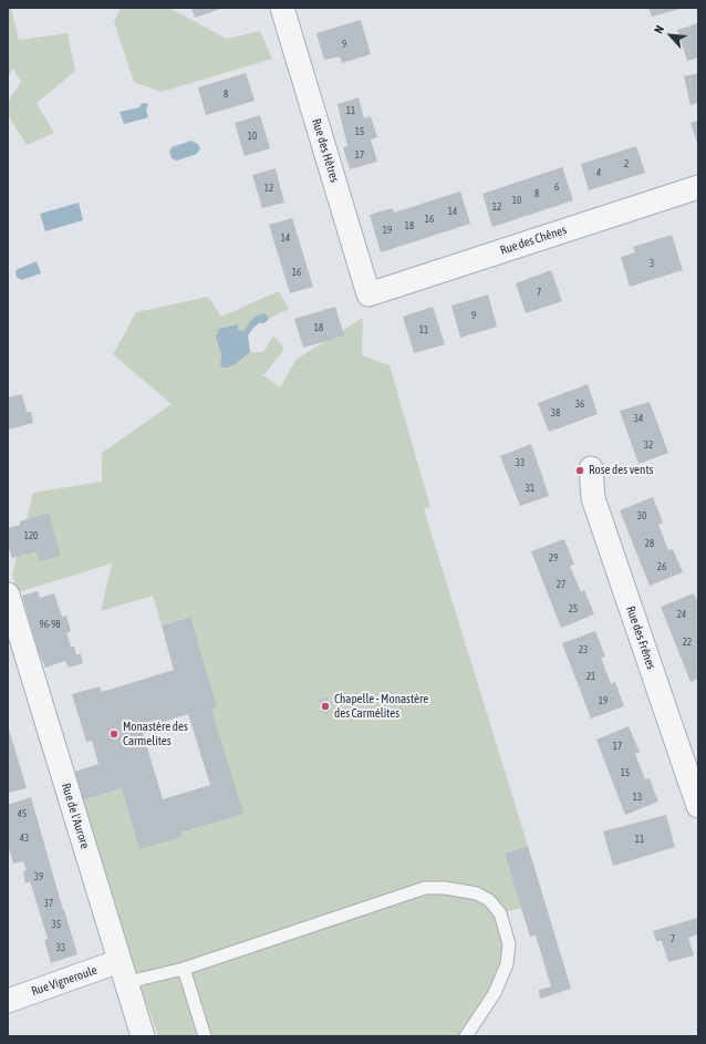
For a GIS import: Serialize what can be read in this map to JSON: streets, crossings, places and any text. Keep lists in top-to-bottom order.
{
  "streets": {
    "street": [
      "Rue des Hêtres",
      "Rue des Chênes",
      "Rue des Frênes",
      "Rue de l'Aurore",
      "Rue Vigneroule"
    ]
  },
  "crossings": [
    ["Rue des Hêtres", "Rue des Chênes"],
    ["Rue de l'Aurore", "Rue Vigneroule"]
  ],
  "places": ["Rose des vents", "Chapelle - Monastère des Carmélites", "Monastère des Carmelites"],
  "house_numbers": [
    "9",
    "8",
    "11",
    "15",
    "10",
    "17",
    "2",
    "4",
    "6",
    "12",
    "8",
    "10",
    "12",
    "14",
    "16",
    "18",
    "19",
    "14",
    "3",
    "16",
    "7",
    "9",
    "18",
    "11",
    "36",
    "38",
    "34",
    "32",
    "33",
    "31",
    "30",
    "120",
    "28",
    "29",
    "26",
    "27",
    "25",
    "24",
    "96-98",
    "22",
    "23",
    "21",
    "19",
    "17",
    "15",
    "13",
    "45",
    "43",
    "11",
    "39",
    "37",
    "35",
    "7",
    "33"
  ],
  "north": "top left"
}
